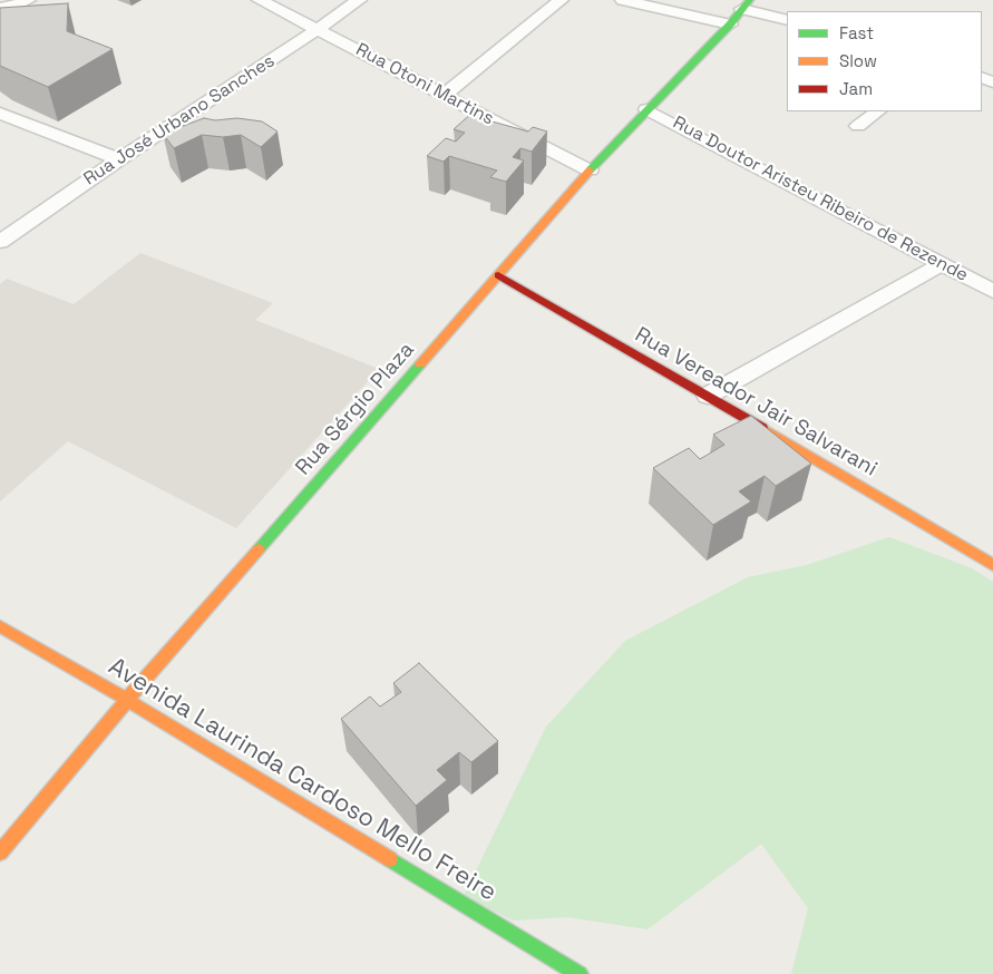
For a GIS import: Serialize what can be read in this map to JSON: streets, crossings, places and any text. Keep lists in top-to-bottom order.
{
  "streets": {
    "street": [
      "Rua Otoni Martins",
      "Rua José Urbano Sanches",
      "Rua Doutor Aristeu Ribeiro de Rezende",
      "Rua Vereador Jair Salvarani",
      "Rua Sérgio Plaza",
      "Avenida Laurinda Cardoso Mello Freire"
    ]
  },
  "crossings": [
    ["Rua Otoni Martins", "Rua José Urbano Sanches"],
    ["Rua Otoni Martins", "Rua Sérgio Plaza"],
    ["Rua Doutor Aristeu Ribeiro de Rezende", "Rua Sérgio Plaza"],
    ["Rua Vereador Jair Salvarani", "Rua Sérgio Plaza"],
    ["Rua Sérgio Plaza", "Avenida Laurinda Cardoso Mello Freire"]
  ],
  "legend": ["Fast", "Slow", "Jam"]
}
